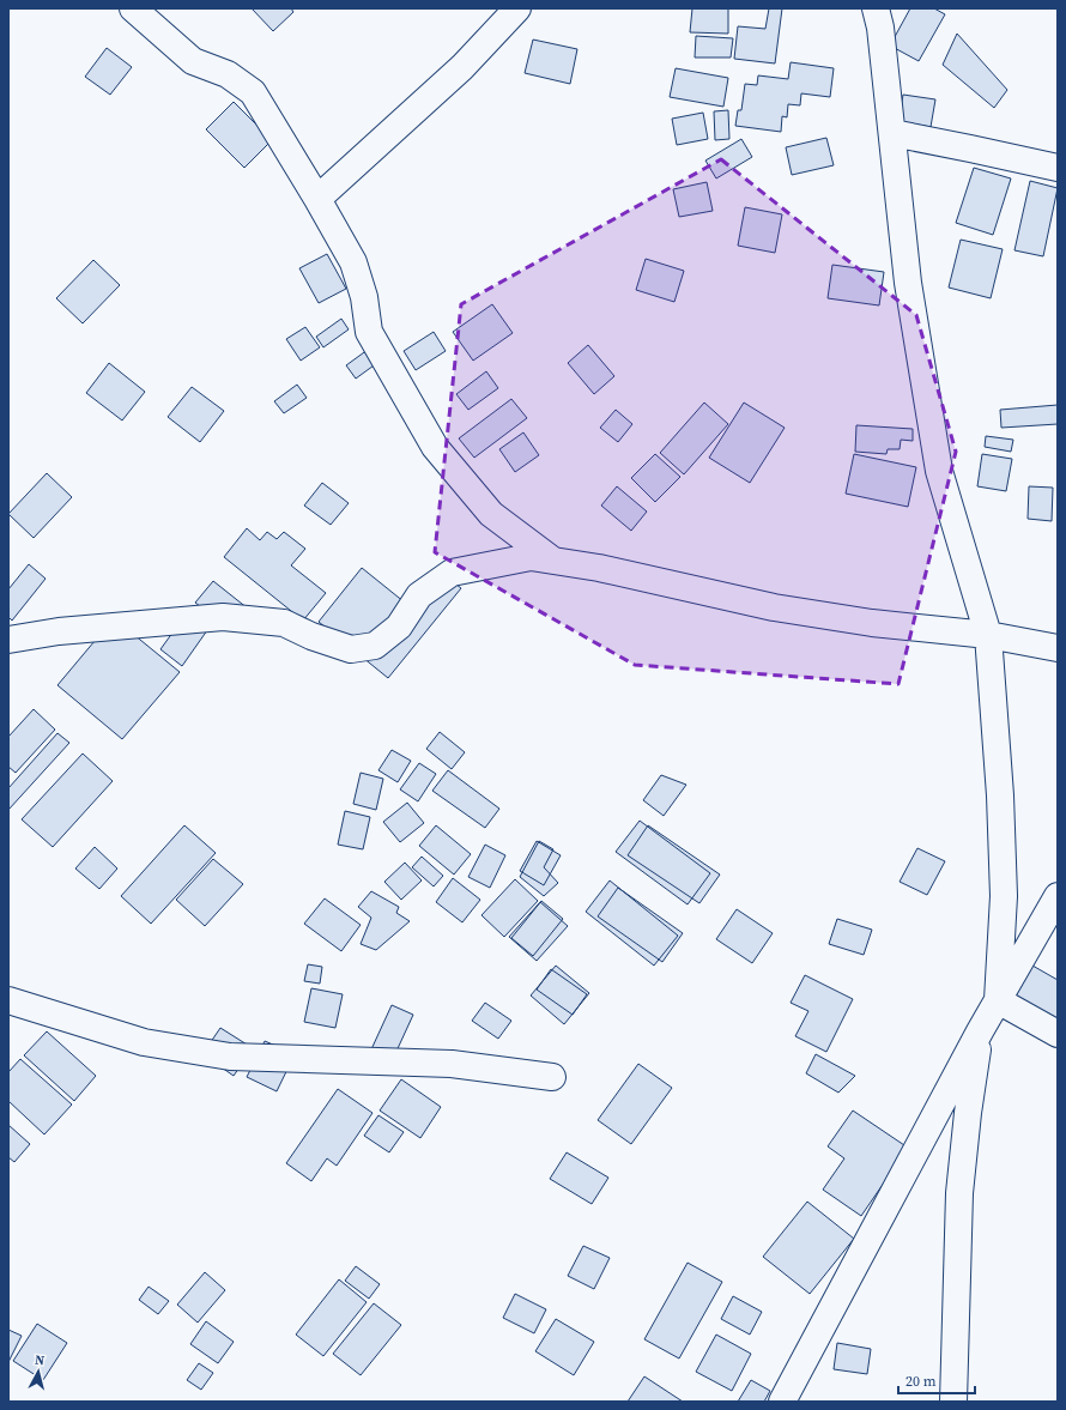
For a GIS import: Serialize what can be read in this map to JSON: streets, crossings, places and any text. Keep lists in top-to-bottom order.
{
  "scale_bar": "20 m",
  "north": "top"
}
